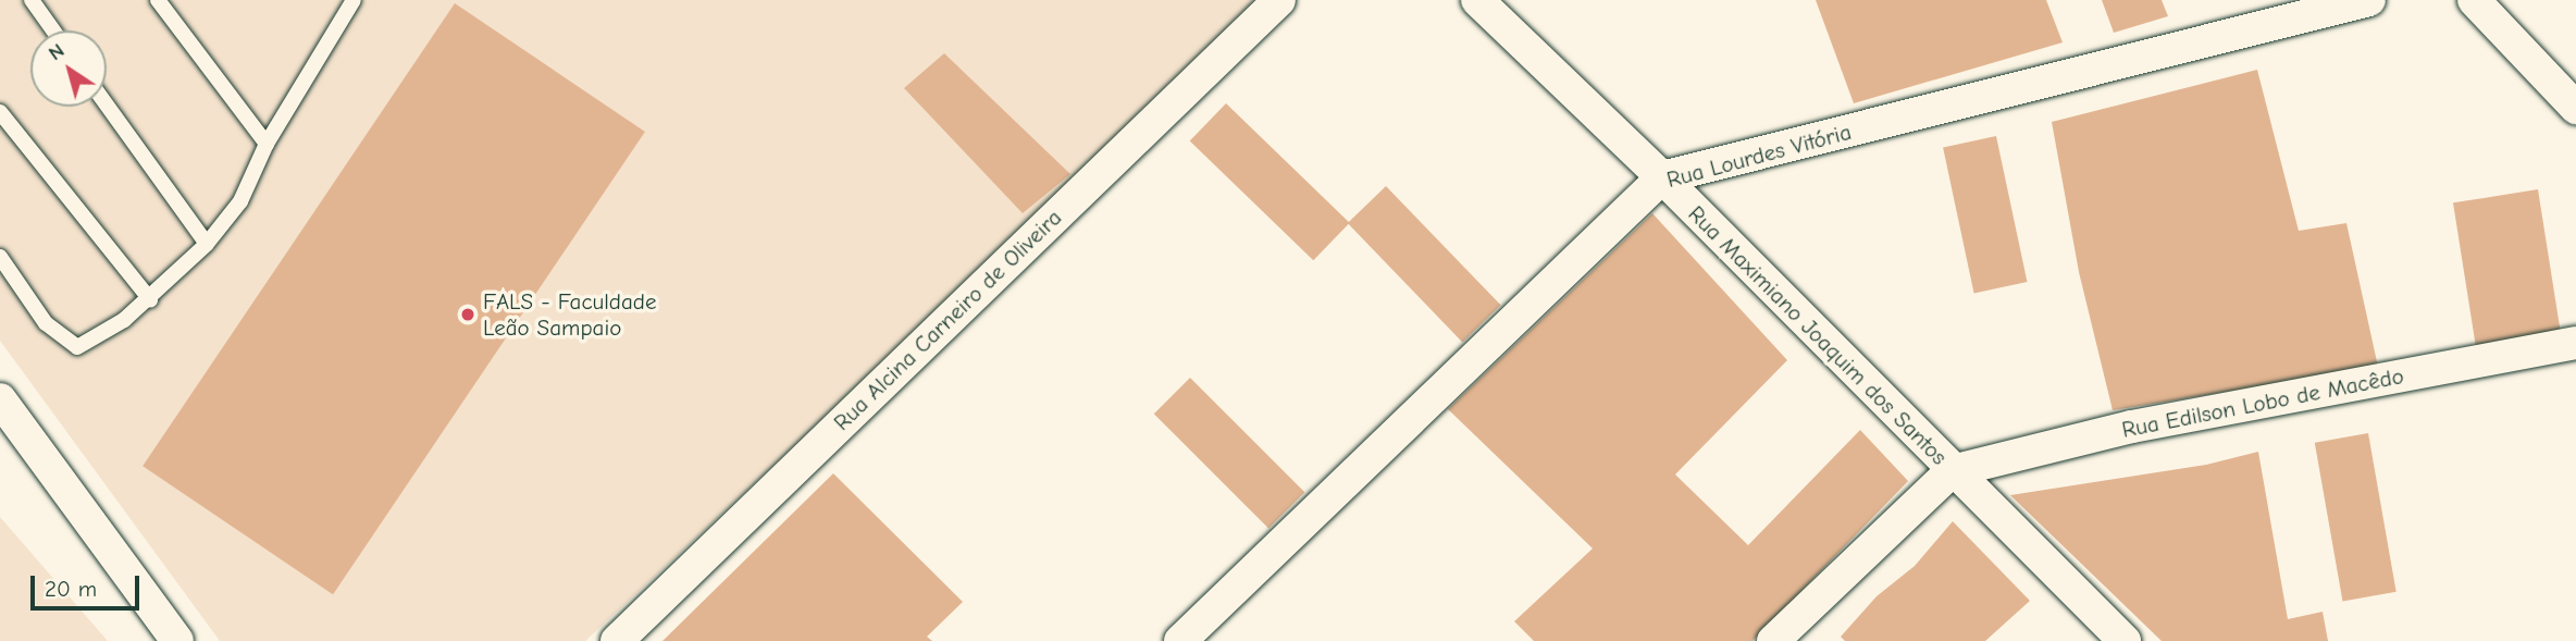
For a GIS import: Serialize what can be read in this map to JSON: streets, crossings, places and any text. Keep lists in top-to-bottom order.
{
  "streets": {
    "street": [
      "Rua Lourdes Vitória",
      "Rua Alcina Carneiro de Oliveira",
      "Rua Maximiano Joaquim dos Santos",
      "Rua Edilson Lobo de Macêdo"
    ]
  },
  "crossings": [
    ["Rua Lourdes Vitória", "Rua Maximiano Joaquim dos Santos"],
    ["Rua Maximiano Joaquim dos Santos", "Rua Edilson Lobo de Macêdo"]
  ],
  "places": ["FALS - Faculdade Leão Sampaio"],
  "scale_bar": "20 m",
  "north": "top left"
}
